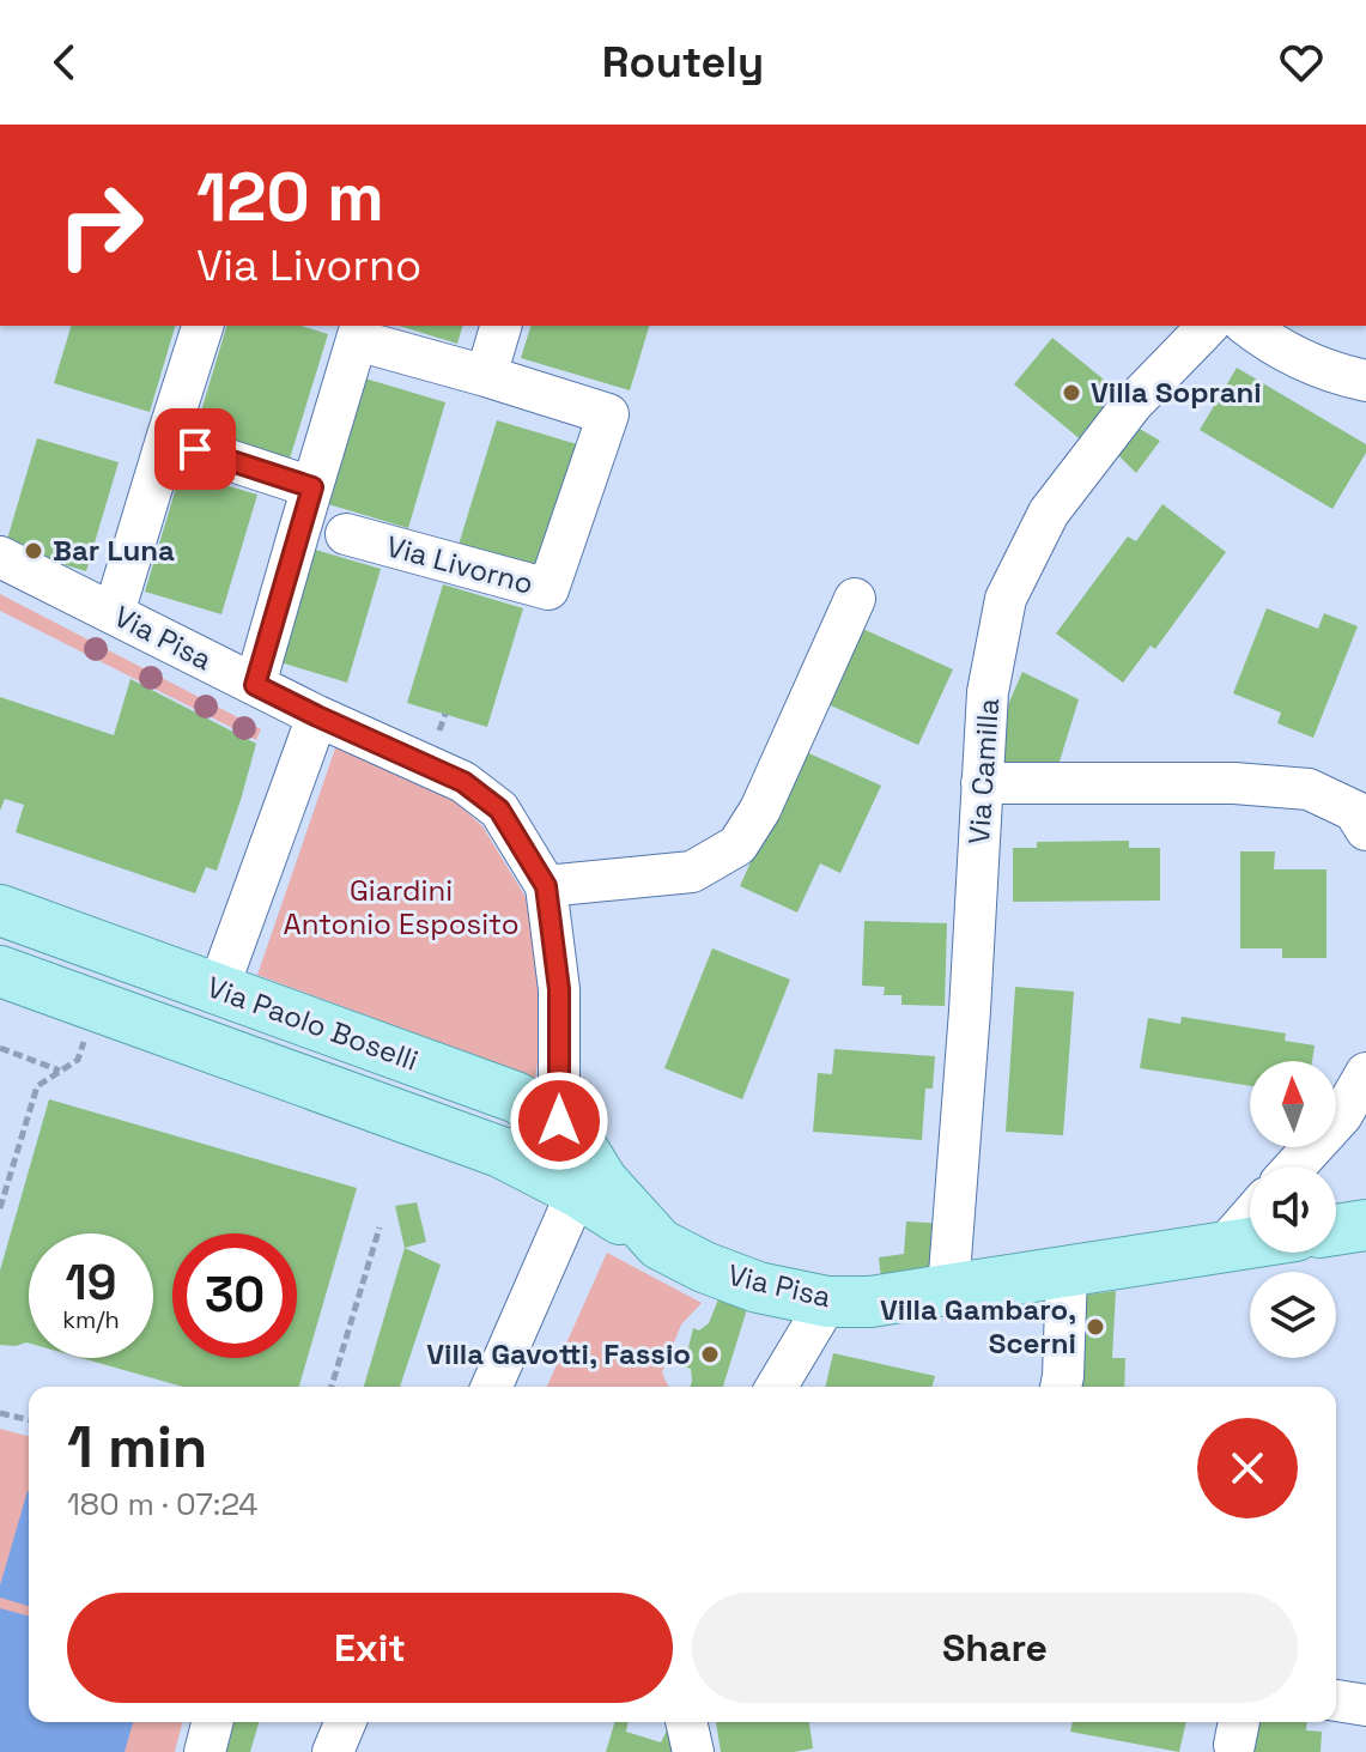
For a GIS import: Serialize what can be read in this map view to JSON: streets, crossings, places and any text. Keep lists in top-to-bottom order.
{
  "streets": {
    "main road": ["Via Pisa", "Via Paolo Boselli"],
    "street": ["Via Livorno", "Via Camilla"]
  },
  "crossings": [
    ["Via Livorno", "Via Pisa"],
    ["Via Pisa", "Via Camilla"],
    ["Via Pisa", "Via Paolo Boselli"]
  ],
  "parks": ["Giardini Antonio Esposito"],
  "places": [
    "Villa Soprani",
    "Bar Luna",
    "Villa Gambaro, Scerni",
    "Villa Gavotti, Fassio"
  ],
  "north": "top",
  "page": {
    "header": "Routely",
    "turn": ["120 m", "Via Livorno"],
    "speed": "19 km/h",
    "limit": "30",
    "heading": ["1 min", "180 m · 07:24"],
    "buttons": ["Exit", "Share"]
  }
}
